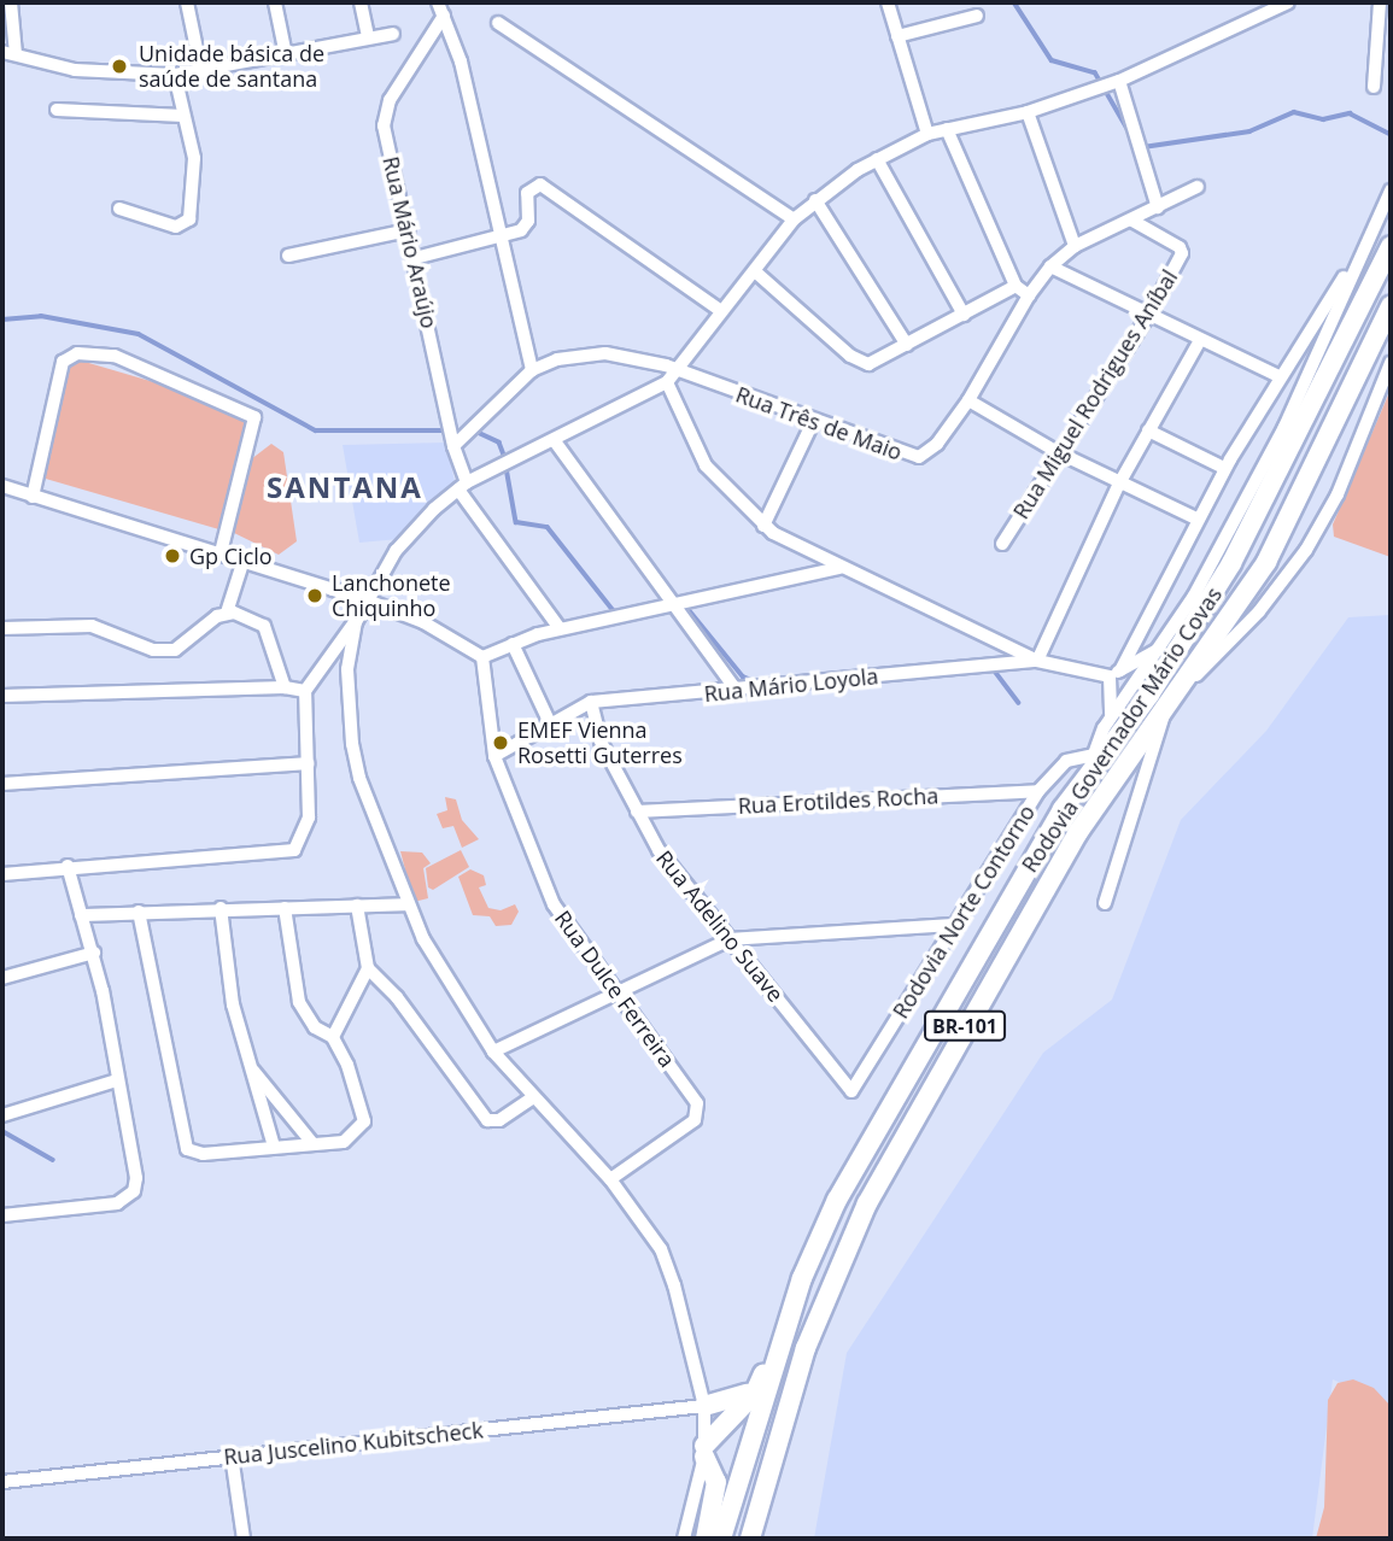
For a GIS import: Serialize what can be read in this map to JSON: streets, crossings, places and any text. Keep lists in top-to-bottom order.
{
  "streets": {
    "highway": ["Rodovia Governador Mário Covas", "BR-101"],
    "street": [
      "Rua Mário Araújo",
      "Rua Miguel Rodrigues Aníbal",
      "Rua Três de Maio",
      "Rua Mário Loyola",
      "Rua Erotildes Rocha",
      "Rodovia Norte Contorno",
      "Rua Adelino Suave",
      "Rua Dulce Ferreira",
      "Rua Juscelino Kubitscheck"
    ]
  },
  "crossings": [
    ["Rua Miguel Rodrigues Aníbal", "Rua Três de Maio"],
    ["Rua Mário Loyola", "Rua Adelino Suave"],
    ["Rua Mário Loyola", "Rua Dulce Ferreira"],
    ["Rua Erotildes Rocha", "Rodovia Norte Contorno"],
    ["Rua Erotildes Rocha", "Rua Adelino Suave"],
    ["Rodovia Norte Contorno", "Rua Adelino Suave"]
  ],
  "districts": ["SANTANA"],
  "places": [
    "Unidade básica de saúde de santana",
    "Gp Ciclo",
    "Lanchonete Chiquinho",
    "EMEF Vienna Rosetti Guterres"
  ]
}
